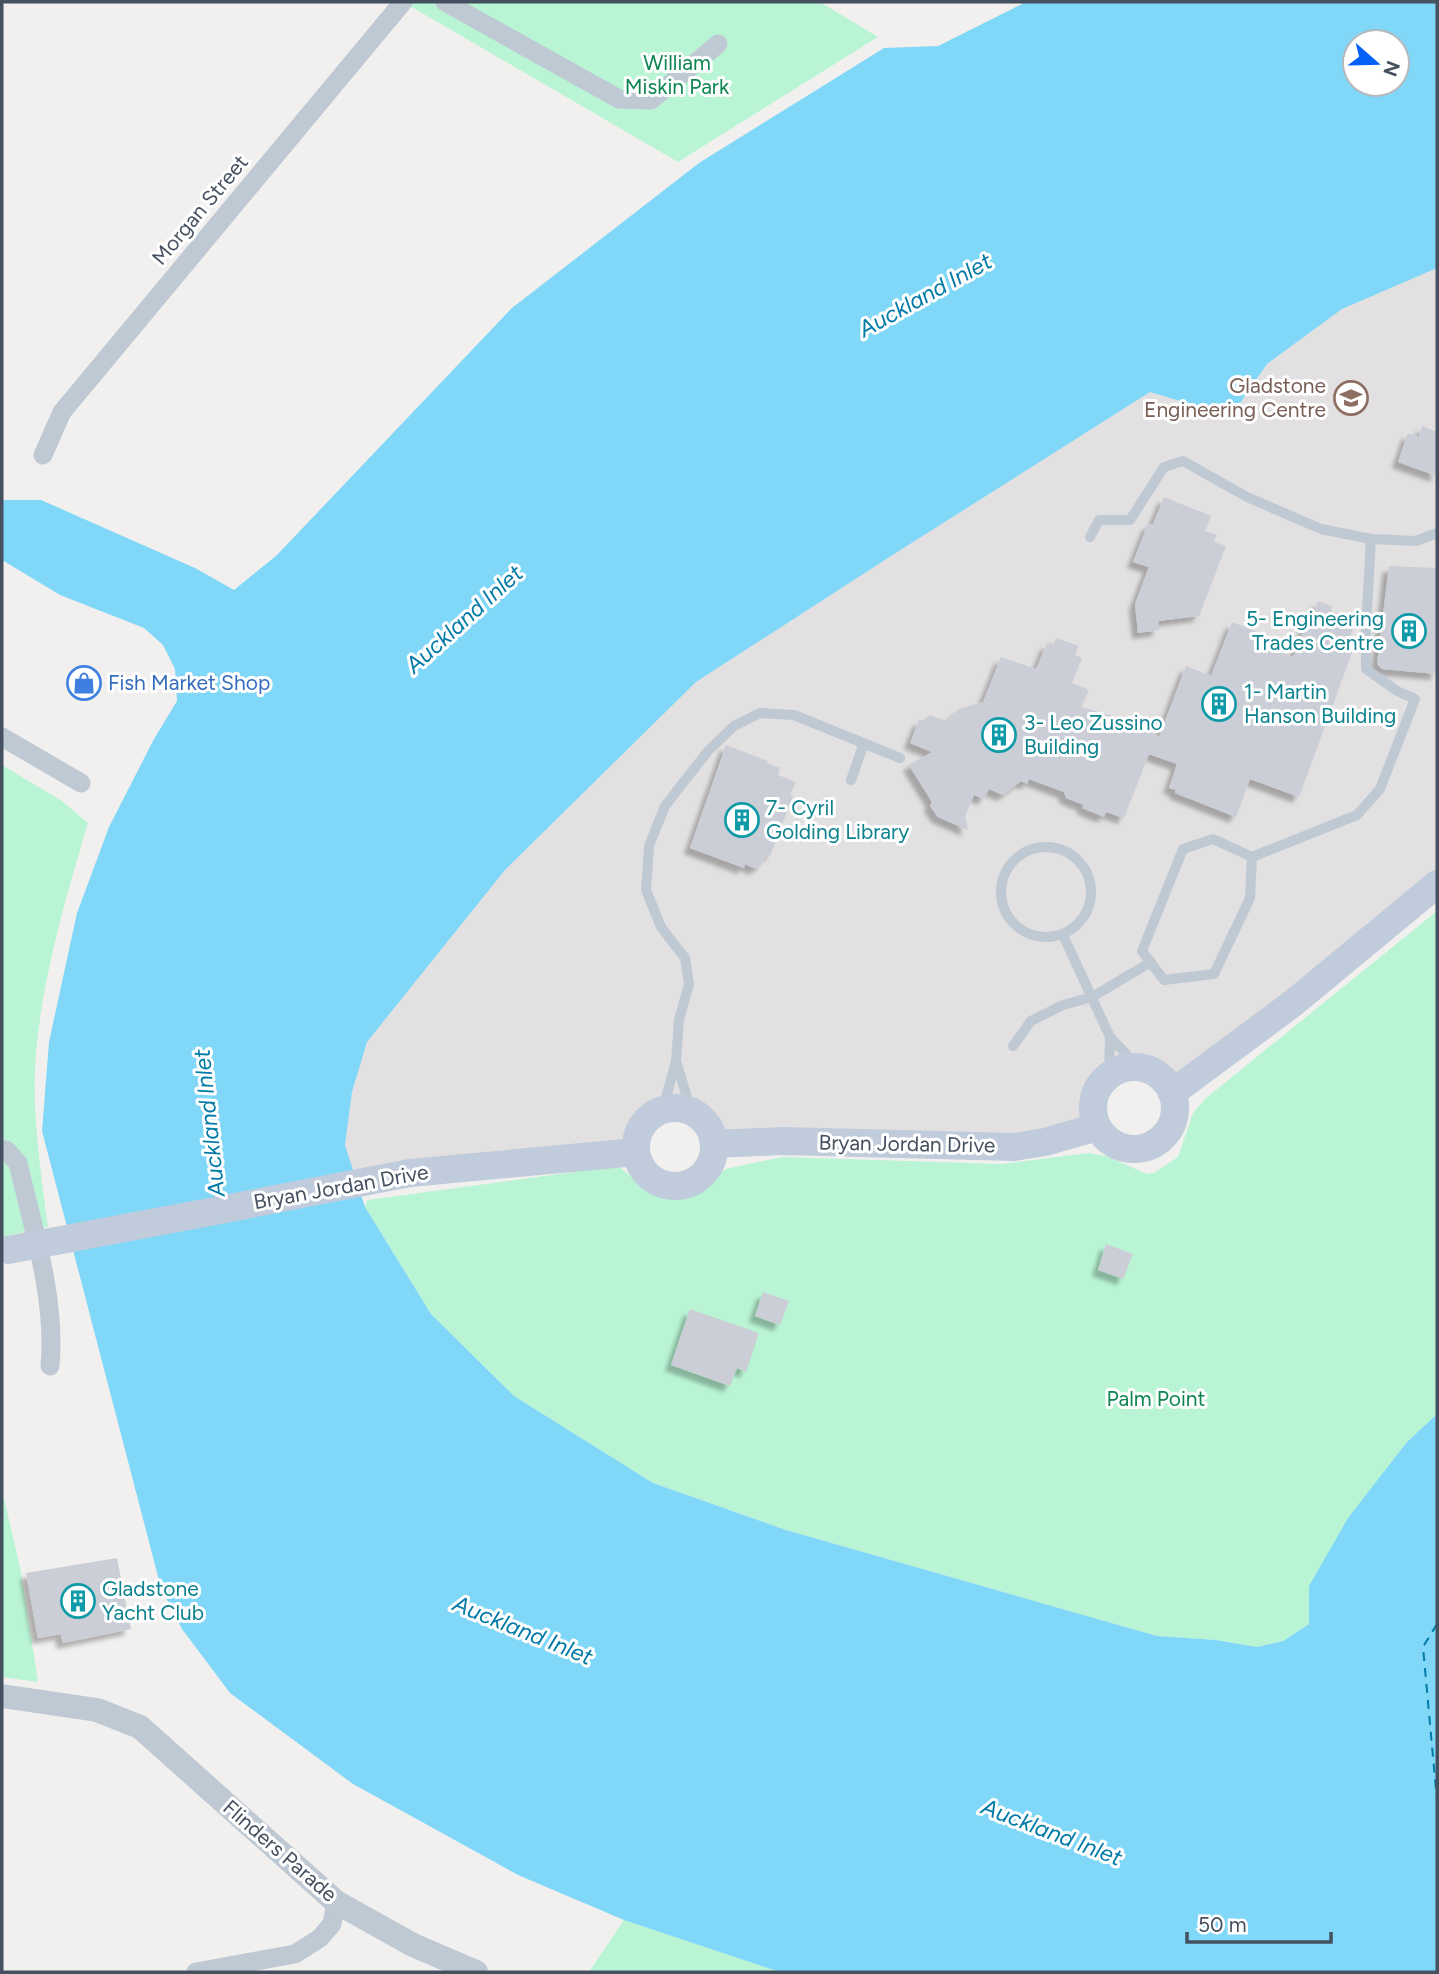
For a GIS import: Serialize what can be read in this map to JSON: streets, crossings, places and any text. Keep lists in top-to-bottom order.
{
  "streets": {
    "main road": ["Bryan Jordan Drive"],
    "street": ["Morgan Street", "Flinders Parade"]
  },
  "water": ["Auckland Inlet"],
  "parks": ["William Miskin Park", "Palm Point"],
  "places": {
    "school or university": ["Gladstone Engineering Centre"],
    "building": [
      "5- Engineering Trades Centre",
      "1- Martin Hanson Building",
      "3- Leo Zussino Building",
      "7- Cyril Golding Library",
      "Gladstone Yacht Club"
    ],
    "shop": ["Fish Market Shop"]
  },
  "scale_bar": "50 m",
  "north": "right"
}
